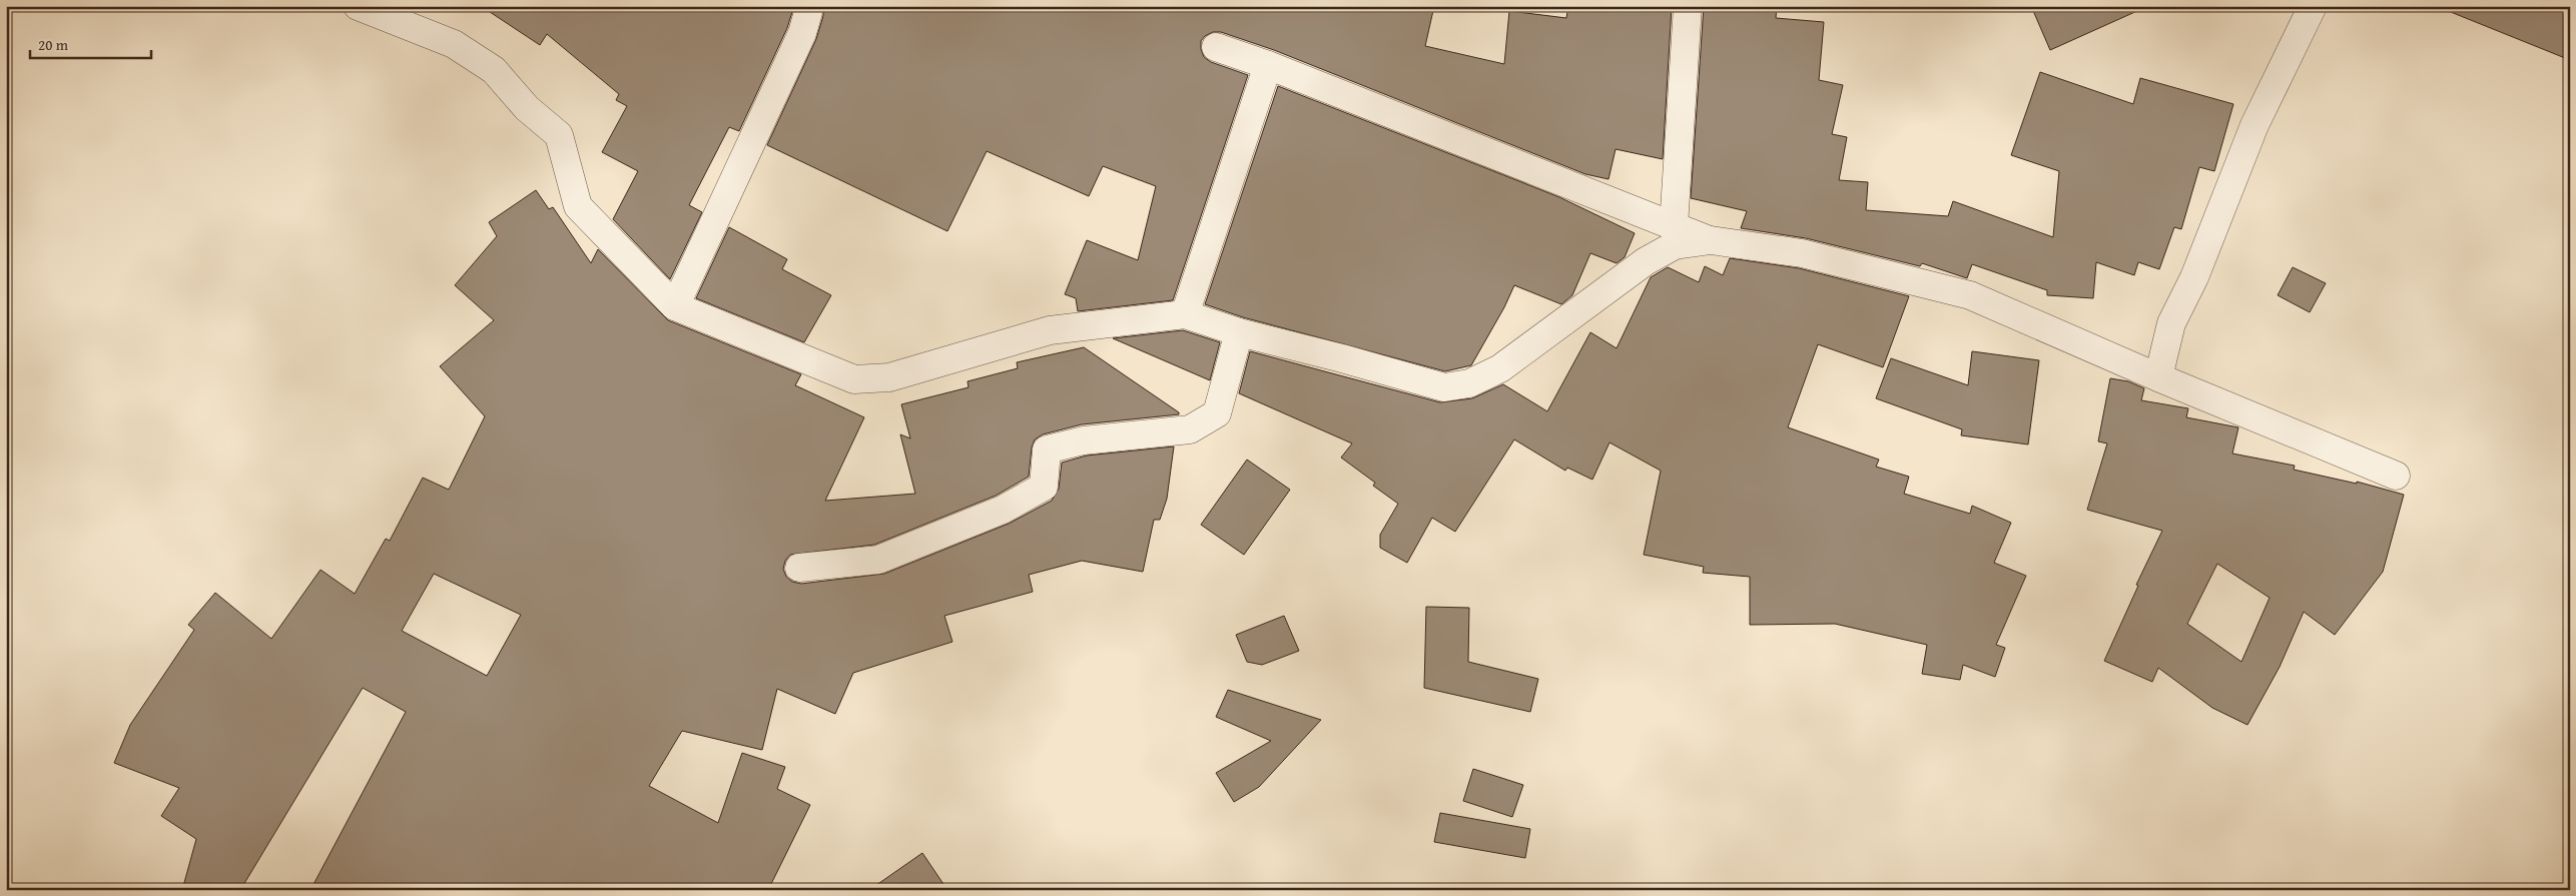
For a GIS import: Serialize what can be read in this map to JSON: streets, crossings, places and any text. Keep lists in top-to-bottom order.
{
  "scale_bar": "20 m"
}
